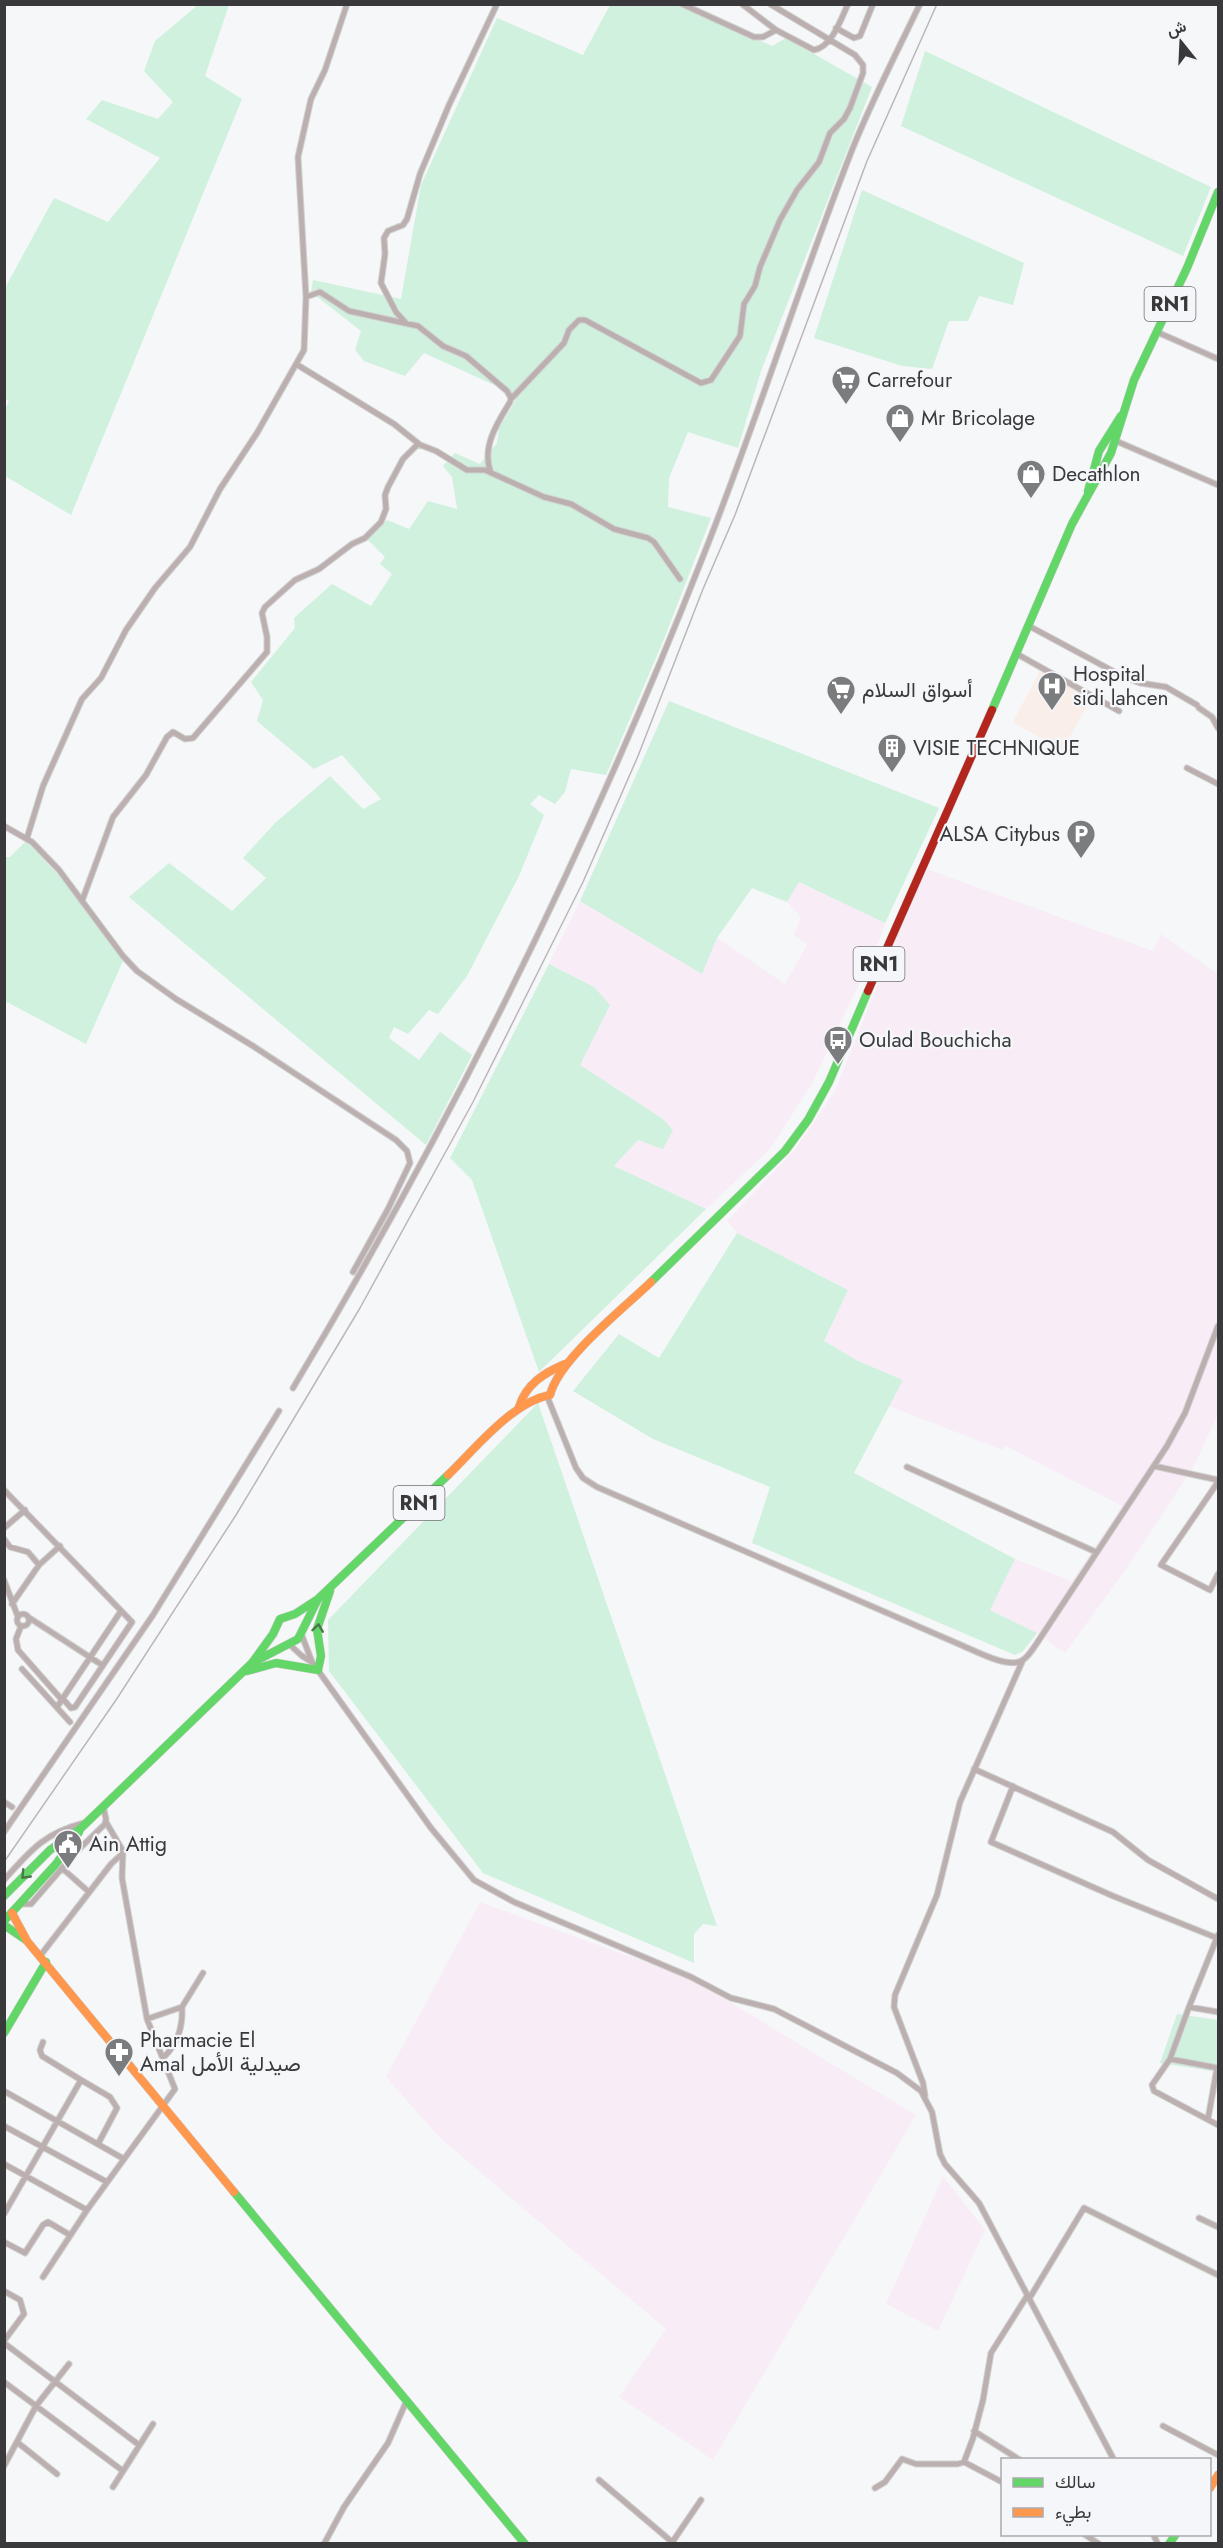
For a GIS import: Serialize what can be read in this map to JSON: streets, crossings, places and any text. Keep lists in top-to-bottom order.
{
  "streets": {
    "main road": ["RN1"]
  },
  "places": {
    "supermarket": ["Carrefour", "أسواق السلام"],
    "shop": ["Mr Bricolage", "Decathlon"],
    "hospital": ["Hospital sidi lahcen"],
    "building": ["VISIE TECHNIQUE"],
    "parking": ["ALSA Citybus"],
    "bus stop": ["Oulad Bouchicha"],
    "public building": ["Ain Attig"],
    "pharmacy": ["Pharmacie El Amal صيدلية الأمل"]
  },
  "legend": ["سالك", "بطيء"],
  "north": "top"
}
